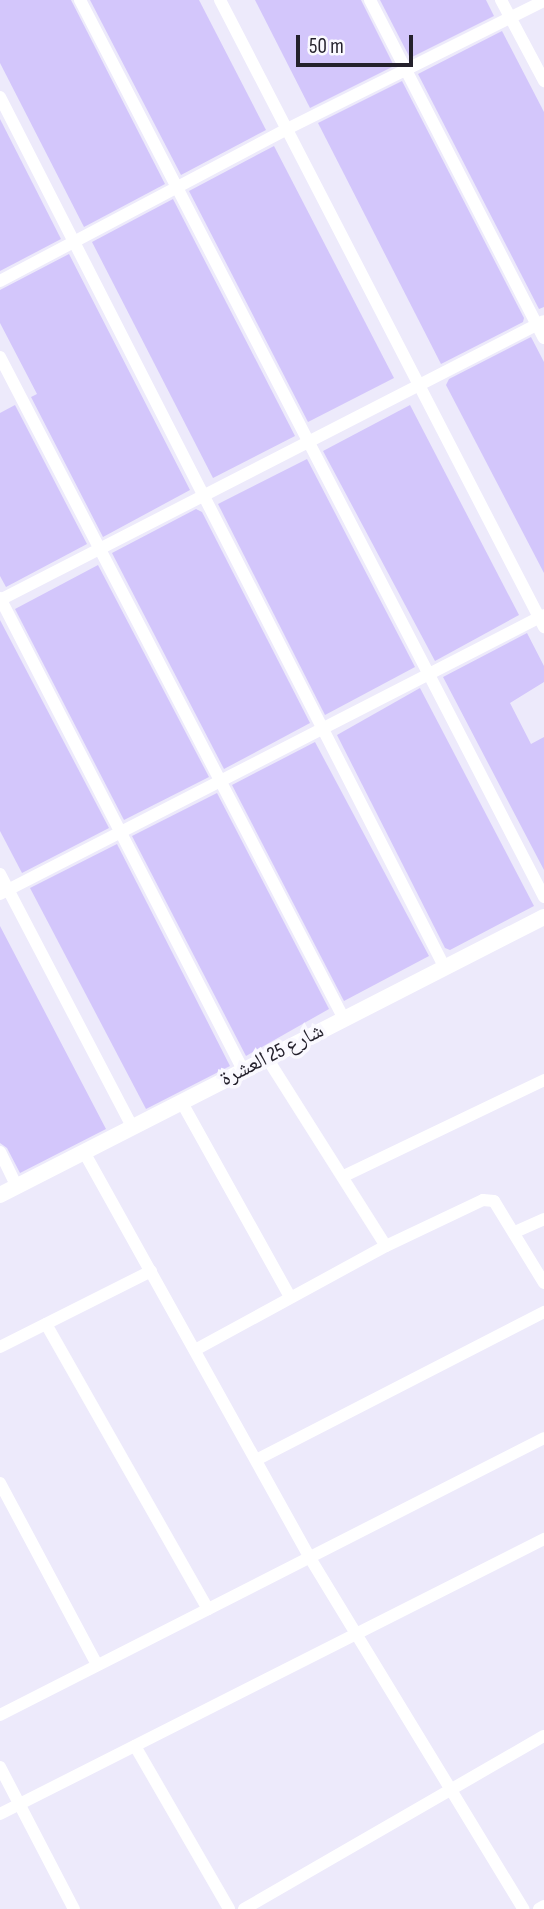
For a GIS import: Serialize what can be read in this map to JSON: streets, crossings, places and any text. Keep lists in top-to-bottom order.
{
  "streets": {
    "street": ["شارع 25 العشرة"]
  },
  "scale_bar": "50 m"
}
